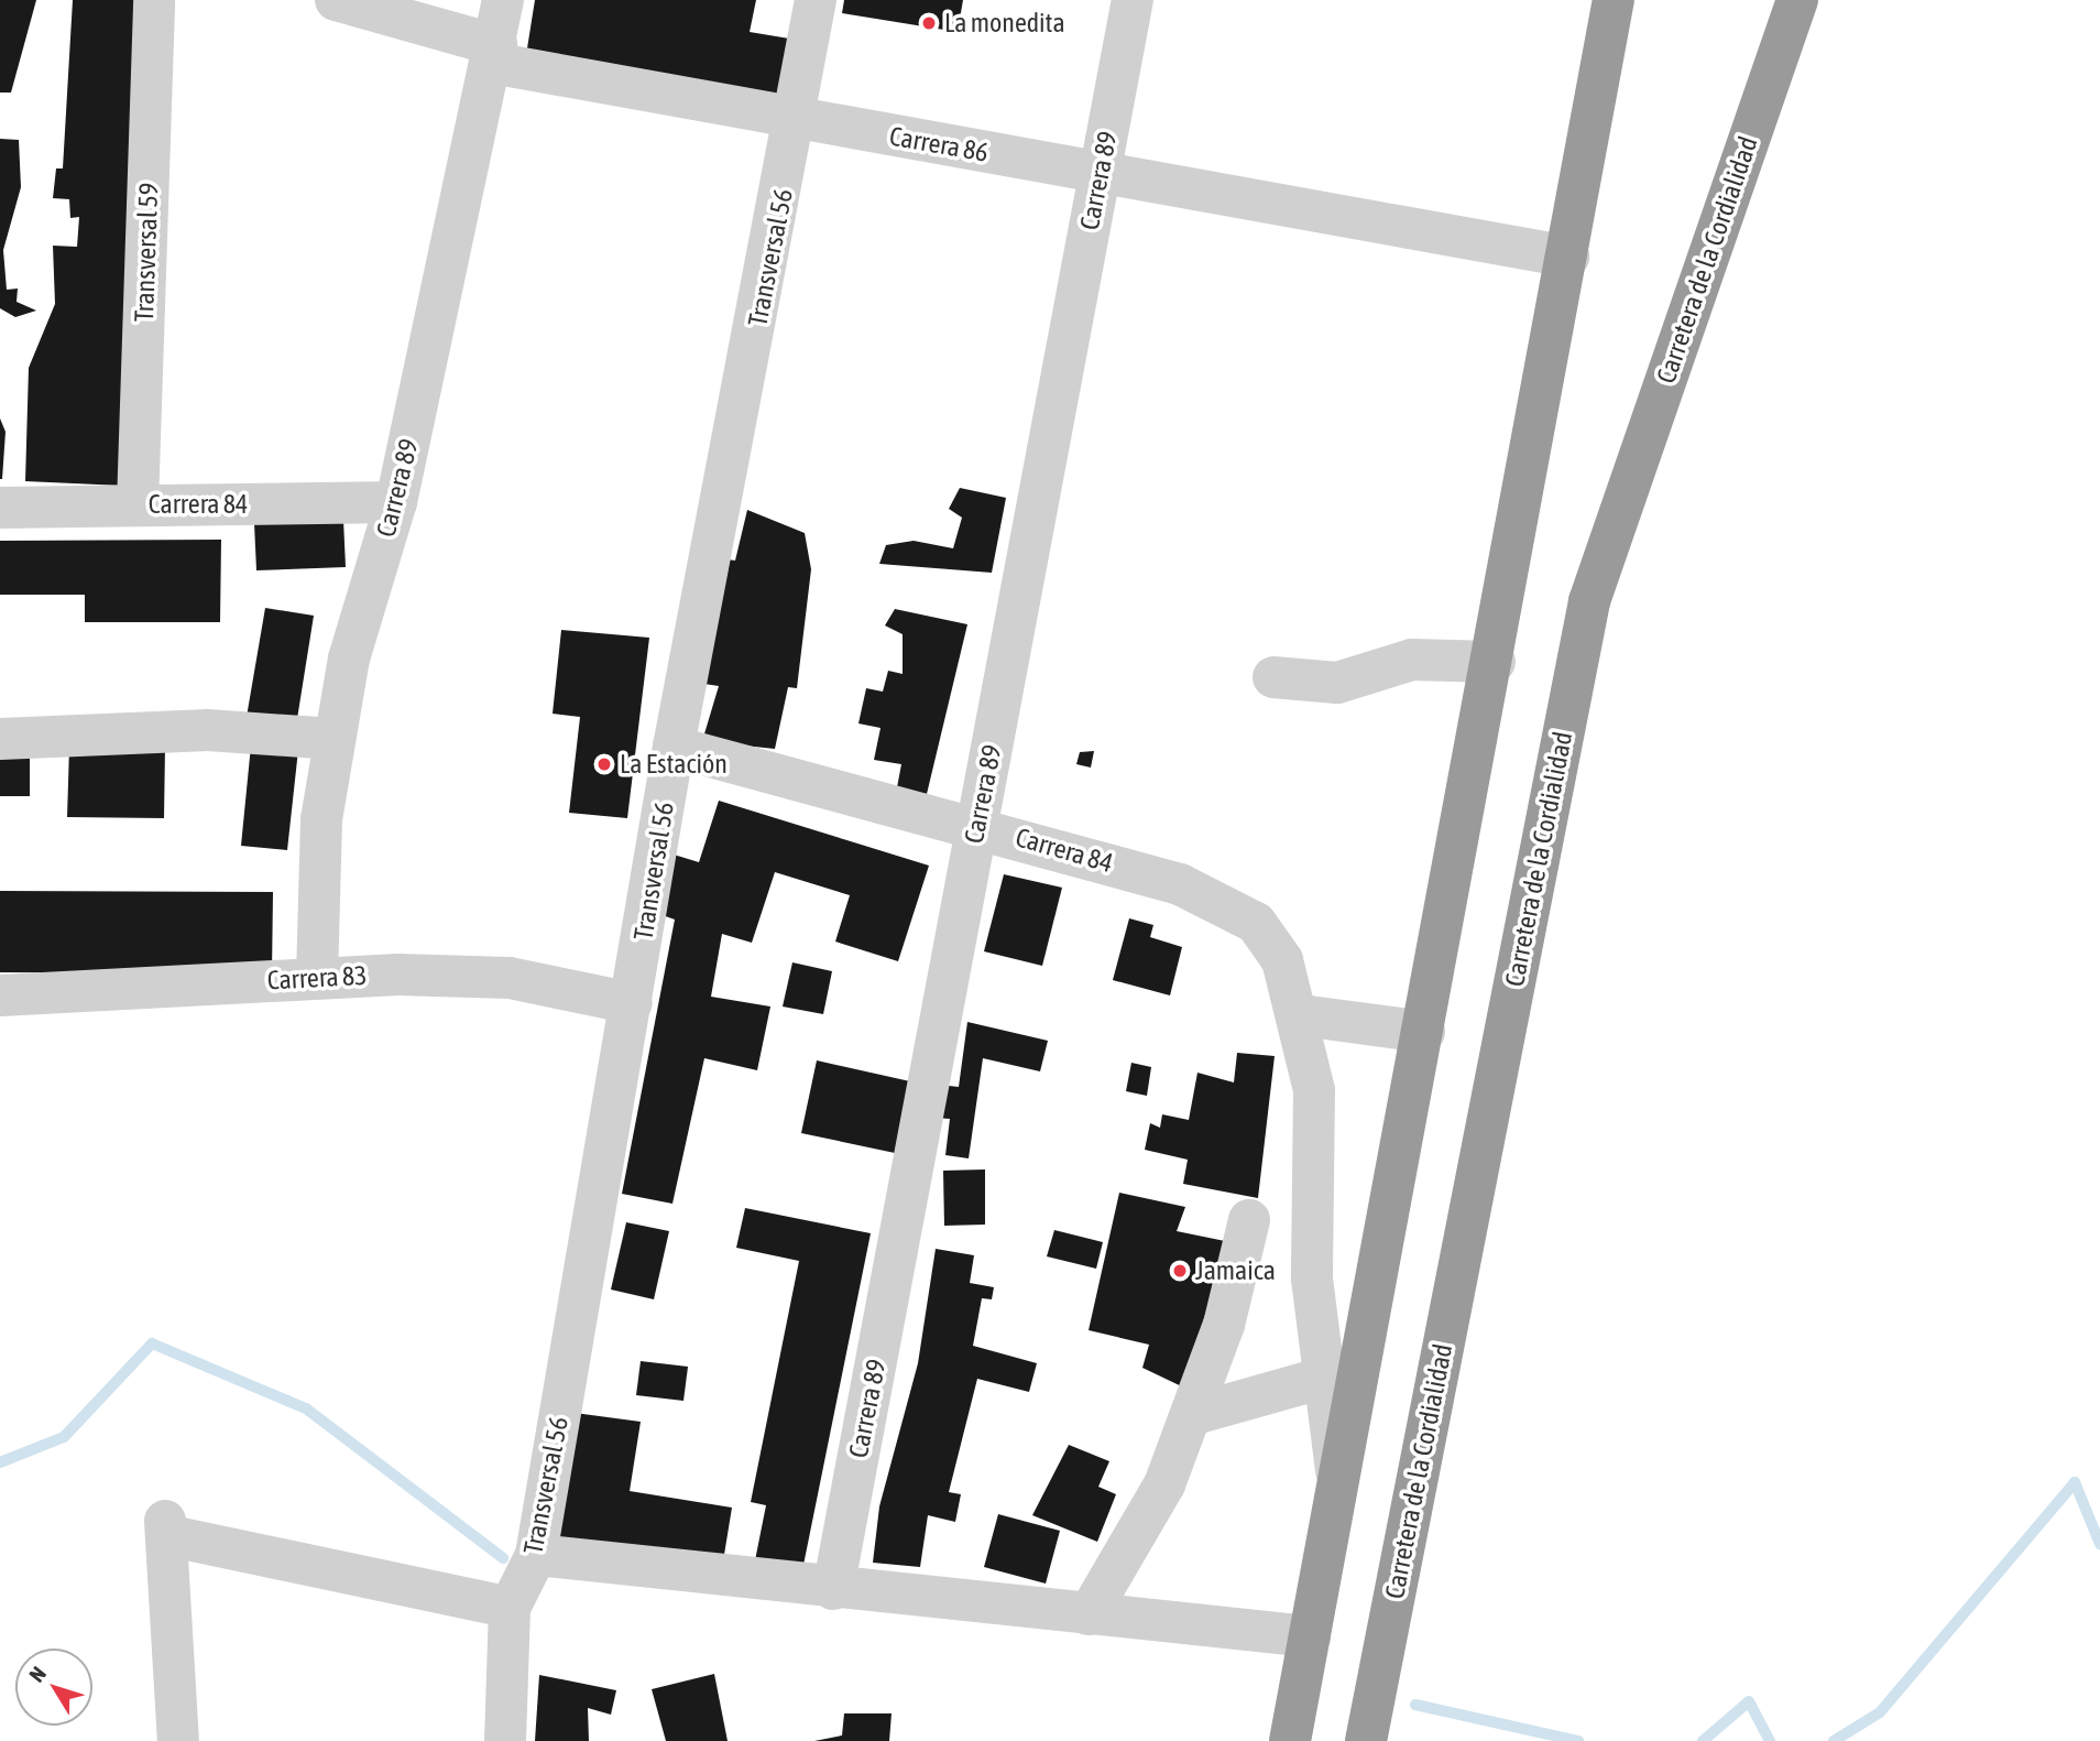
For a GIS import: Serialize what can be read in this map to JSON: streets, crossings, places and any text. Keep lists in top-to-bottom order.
{
  "streets": {
    "highway": ["Carretera de la Cordialidad"],
    "street": [
      "Carrera 86",
      "Carrera 89",
      "Transversal 59",
      "Transversal 56",
      "Carrera 84",
      "Carrera 83"
    ]
  },
  "crossings": [
    ["Carrera 86", "Carrera 89"],
    ["Carrera 86", "Transversal 56"],
    ["Carrera 89", "Carrera 84"],
    ["Carrera 89", "Carrera 83"],
    ["Transversal 59", "Carrera 84"],
    ["Transversal 56", "Carrera 84"],
    ["Transversal 56", "Carrera 83"]
  ],
  "places": ["La monedita", "La Estación", "Jamaica"],
  "north": "top left"
}
